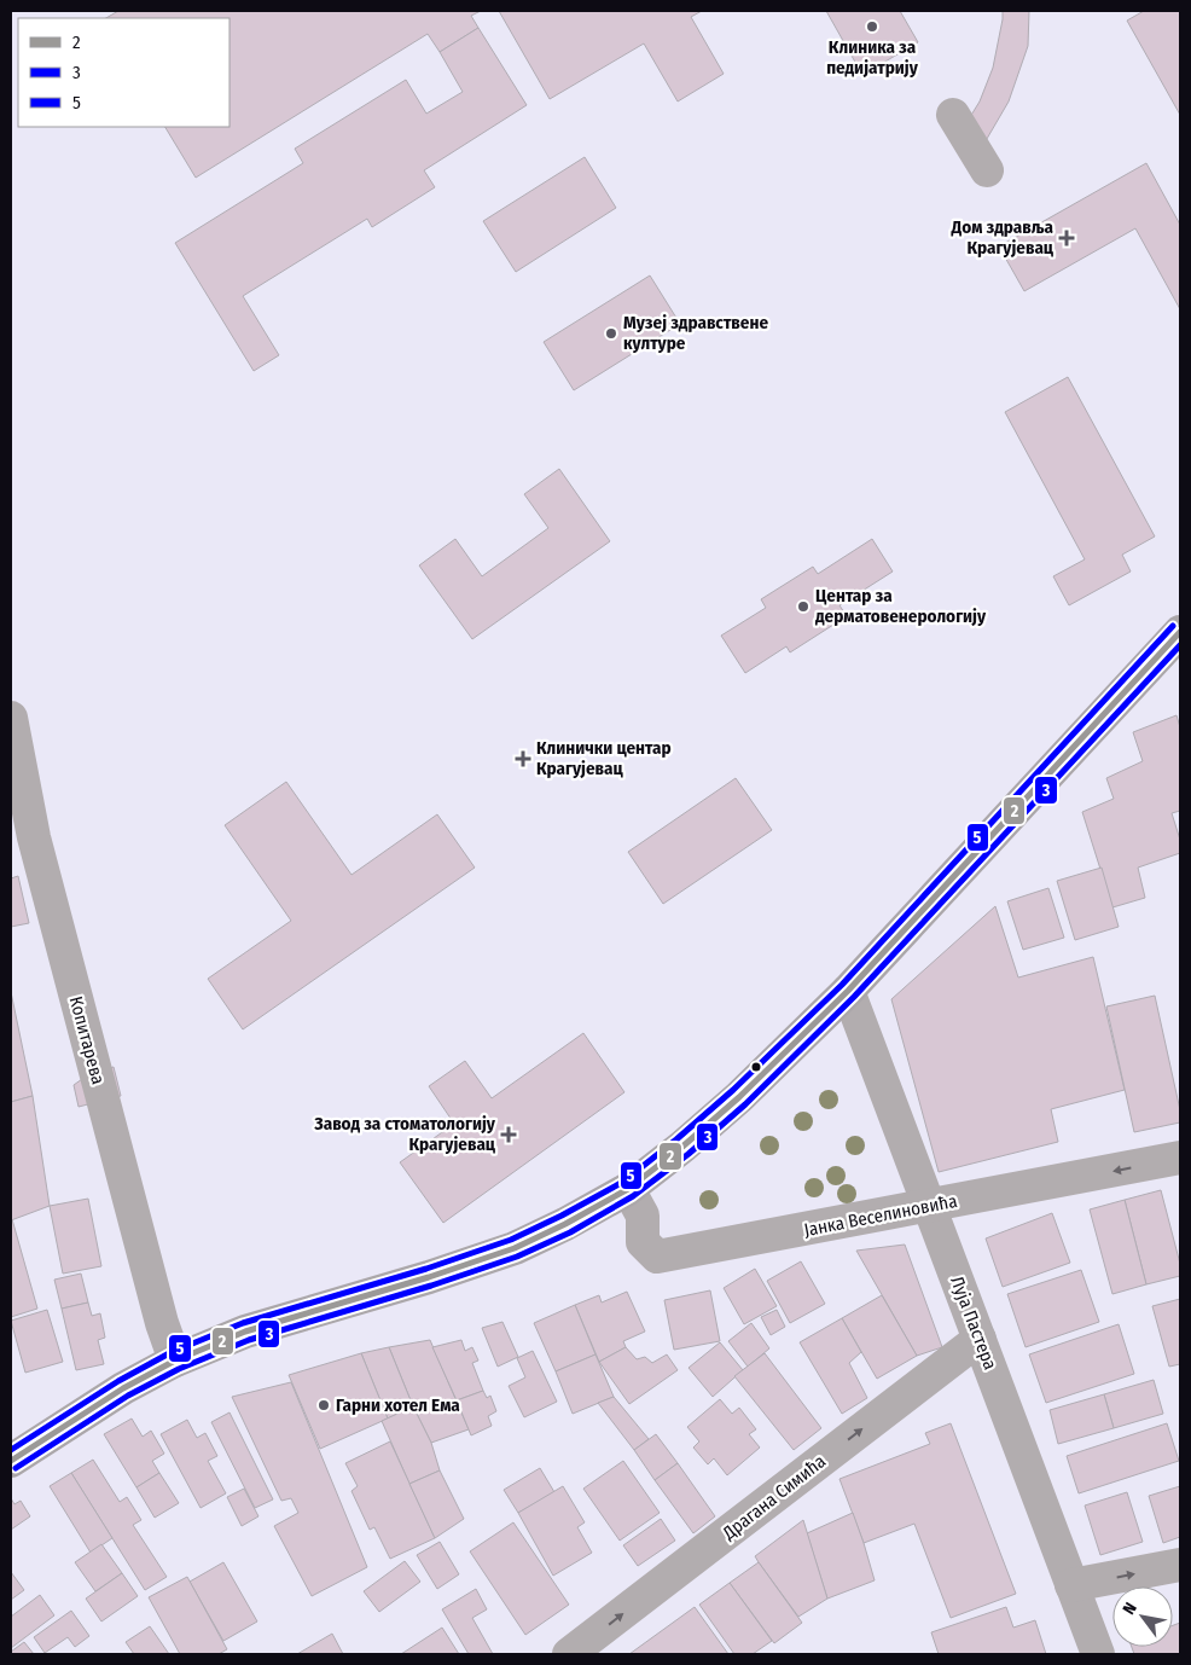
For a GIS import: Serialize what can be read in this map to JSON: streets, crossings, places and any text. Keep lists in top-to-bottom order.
{
  "streets": {
    "street": [
      "Копитарева",
      "Јанка Веселиновића",
      "Луја Пастера",
      "Драгана Симића"
    ]
  },
  "crossings": [
    ["Јанка Веселиновића", "Луја Пастера"],
    ["Луја Пастера", "Драгана Симића"]
  ],
  "one_way": ["Јанка Веселиновића", "Драгана Симића"],
  "places": {
    "other": [
      "Клиника за педијатрију",
      "Музеј здравствене културе",
      "Центар за дерматовенерологију",
      "Гарни хотел Ема"
    ],
    "health": ["Дом здравља Крагујевац", "Клинички центар Крагујевац", "Завод за стоматологију Крагујевац"]
  },
  "lines": ["transit line 5", "transit line 2", "transit line 3"],
  "legend": ["2", "3", "5"],
  "north": "top left"
}
